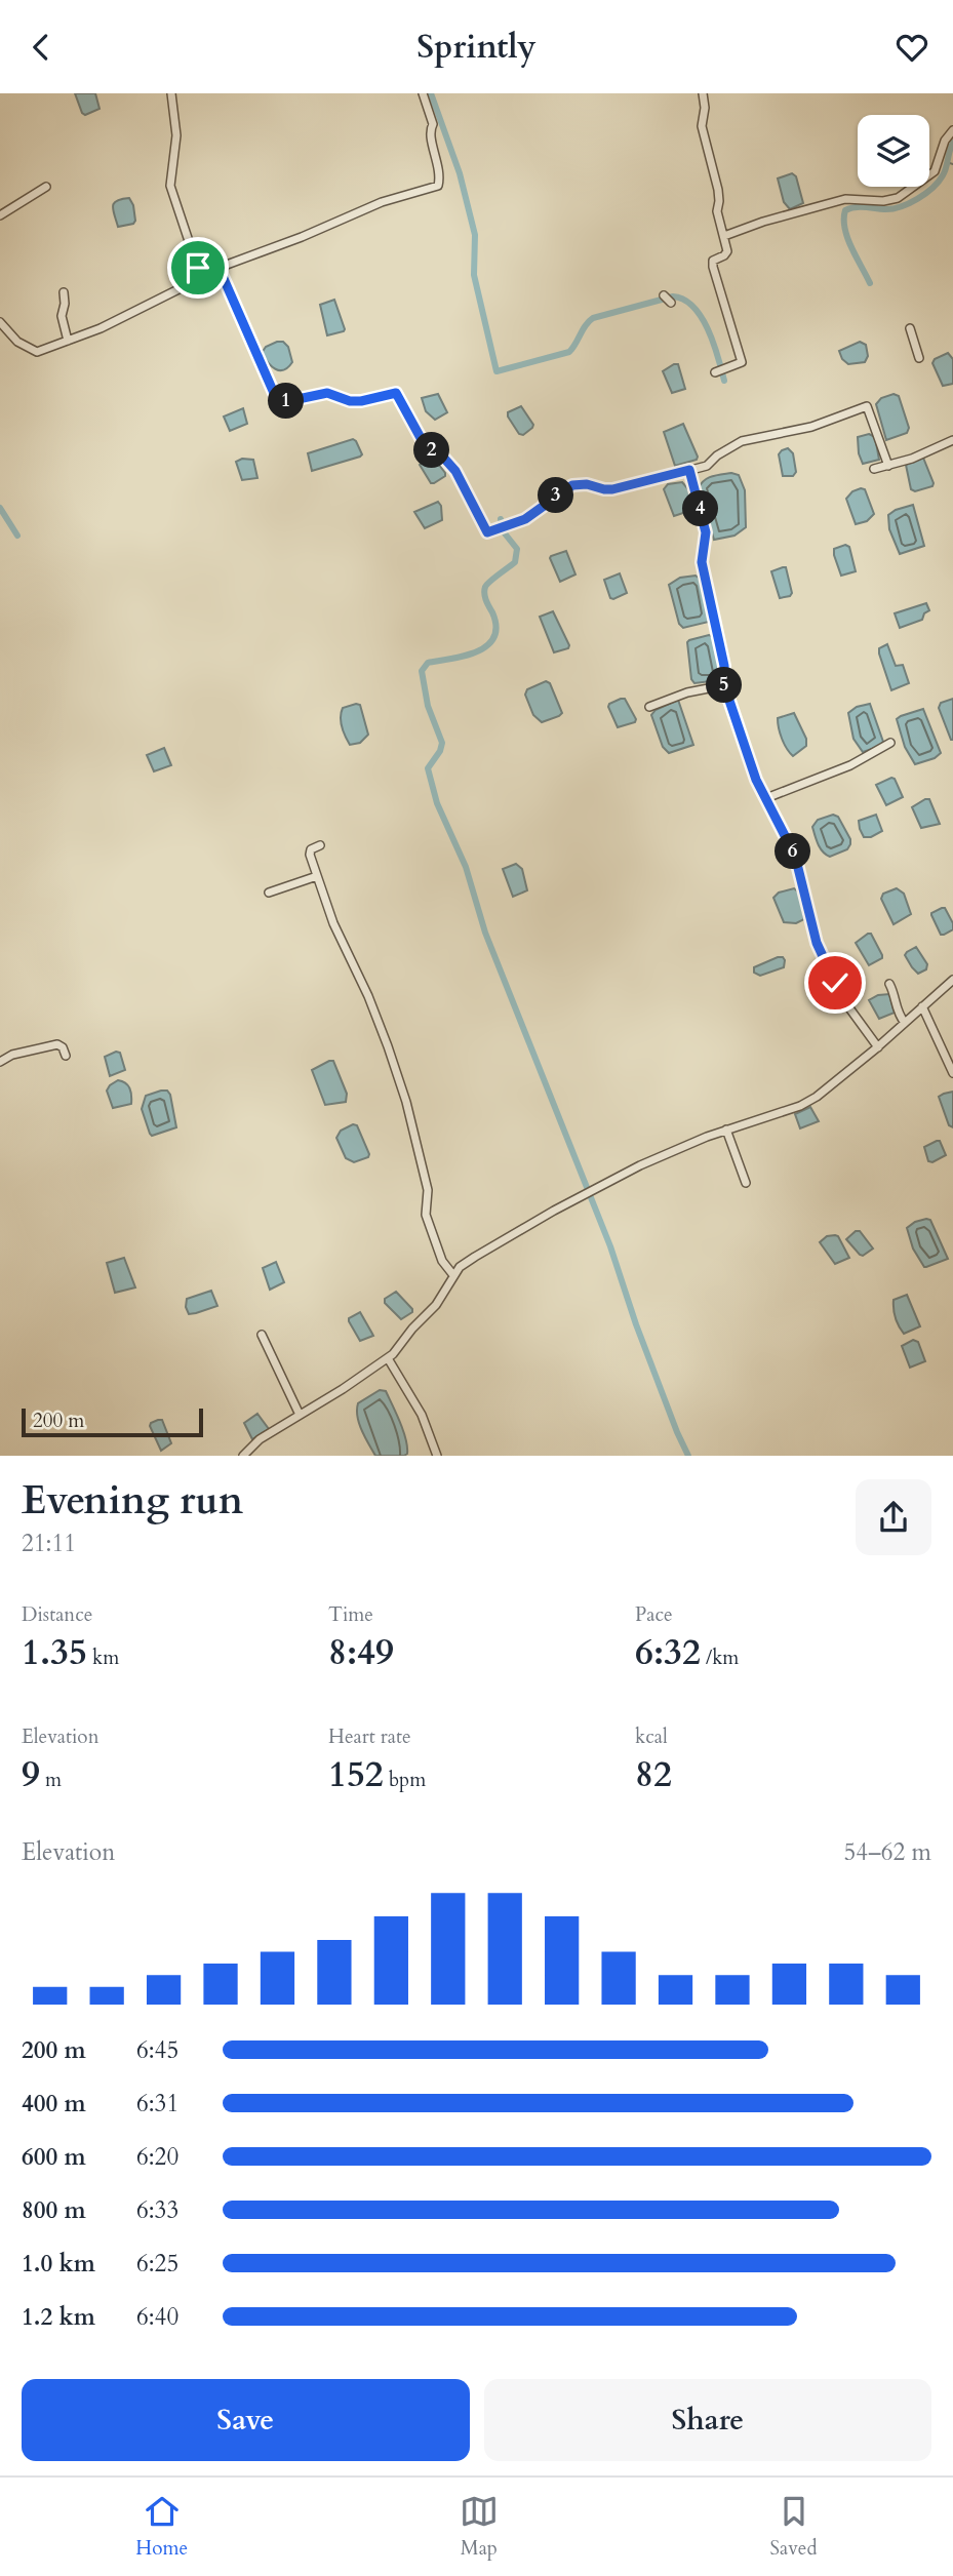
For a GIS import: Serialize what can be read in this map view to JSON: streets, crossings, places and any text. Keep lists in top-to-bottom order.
{
  "scale_bar": "200 m",
  "page": {
    "header": "Sprintly",
    "pins": [
      "1",
      "2",
      "3",
      "4",
      "5",
      "6"
    ],
    "scale": "200 m",
    "heading": ["Evening run", "21:11"],
    "stats": [
      ["Distance", "1.35 km"],
      ["Time", "8:49"],
      ["Pace", "6:32 /km"],
      ["Elevation", "9 m"],
      ["Heart rate", "152 bpm"],
      ["kcal", "82"]
    ],
    "chart": ["Elevation", "54–62 m"],
    "list": [
      {
        "name": "200 m",
        "note": "6:45"
      },
      {
        "name": "400 m",
        "note": "6:31"
      },
      {
        "name": "600 m",
        "note": "6:20"
      },
      {
        "name": "800 m",
        "note": "6:33"
      },
      {
        "name": "1.0 km",
        "note": "6:25"
      },
      {
        "name": "1.2 km",
        "note": "6:40"
      }
    ],
    "buttons": ["Save", "Share"],
    "tabs": ["Home", "Map", "Saved"]
  }
}
